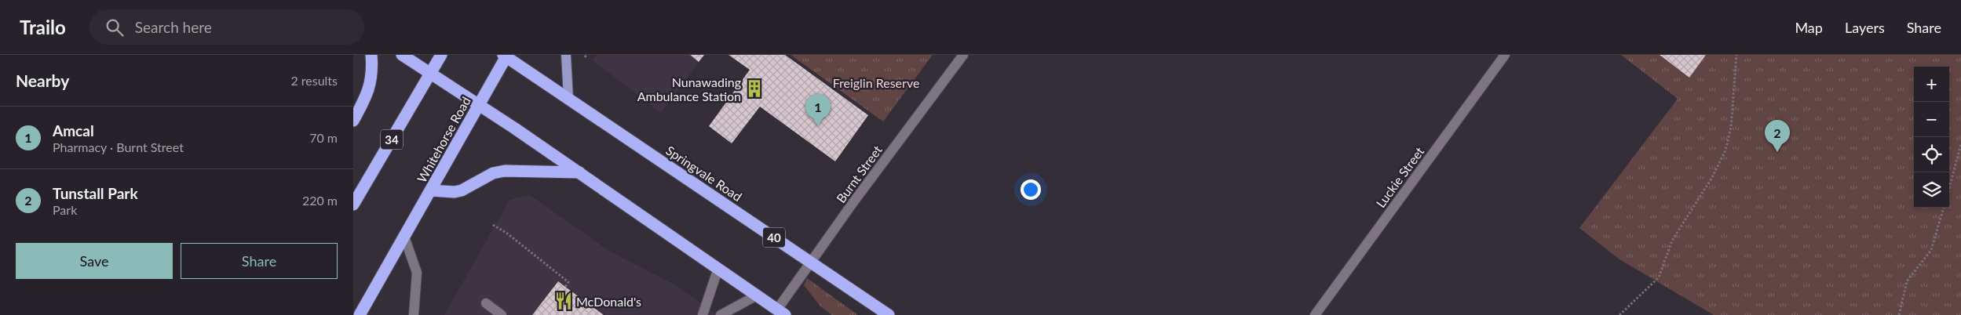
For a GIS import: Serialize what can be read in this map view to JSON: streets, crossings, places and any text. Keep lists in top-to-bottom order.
{
  "streets": {
    "highway": [
      "34",
      "Whitehorse Road",
      "Springvale Road",
      "40"
    ],
    "street": ["Burnt Street", "Luckie Street"]
  },
  "crossings": [
    ["Whitehorse Road", "Springvale Road"],
    ["Springvale Road", "Burnt Street"]
  ],
  "parks": ["Freiglin Reserve"],
  "places": {
    "building": ["Nunawading Ambulance Station"],
    "restaurant": ["McDonald's"]
  },
  "page": {
    "header": "Trailo",
    "search": "Search here",
    "nav": ["Map", "Layers", "Share"],
    "heading": ["Nearby", "2 results"],
    "map_buttons": ["+", "−"],
    "pins": ["1", "2"],
    "list": [
      {
        "mark": "1",
        "name": "Amcal",
        "note": "Pharmacy · Burnt Street",
        "value": "70 m"
      },
      {
        "mark": "2",
        "name": "Tunstall Park",
        "note": "Park",
        "value": "220 m"
      }
    ],
    "buttons": ["Save", "Share"]
  }
}
